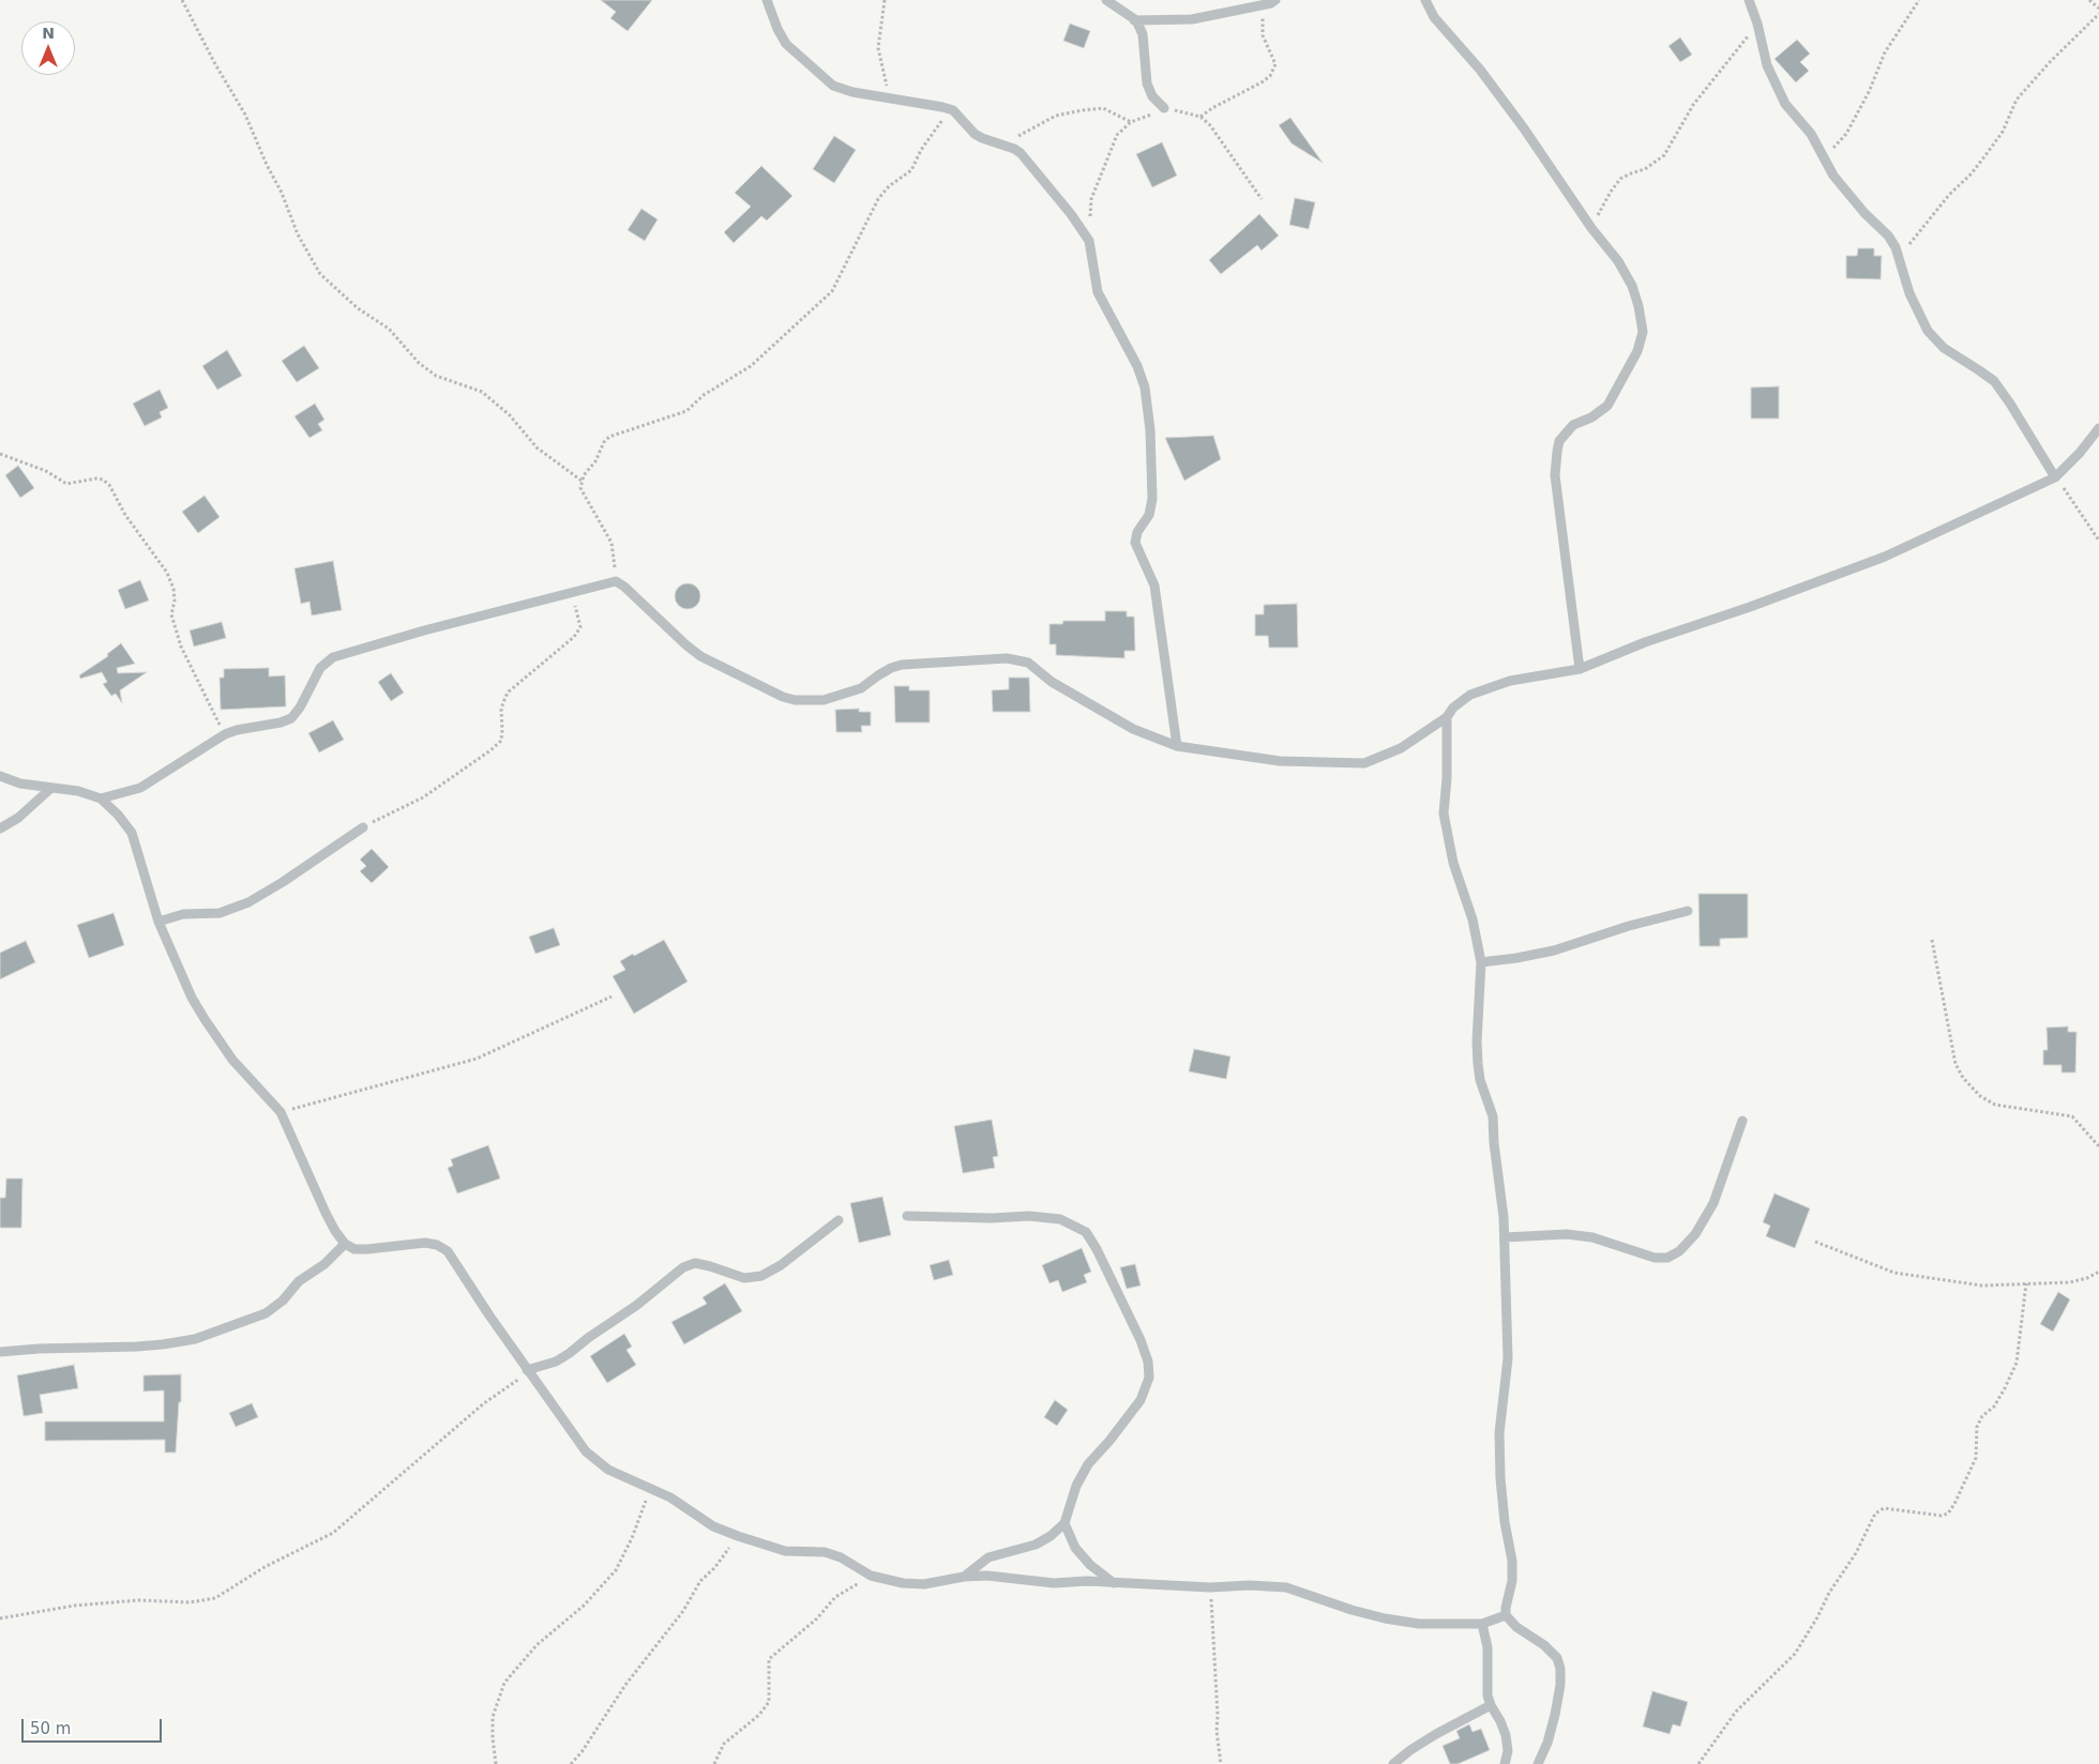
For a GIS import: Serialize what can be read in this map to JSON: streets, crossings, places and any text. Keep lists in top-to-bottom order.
{
  "scale_bar": "50 m",
  "north": "top"
}
